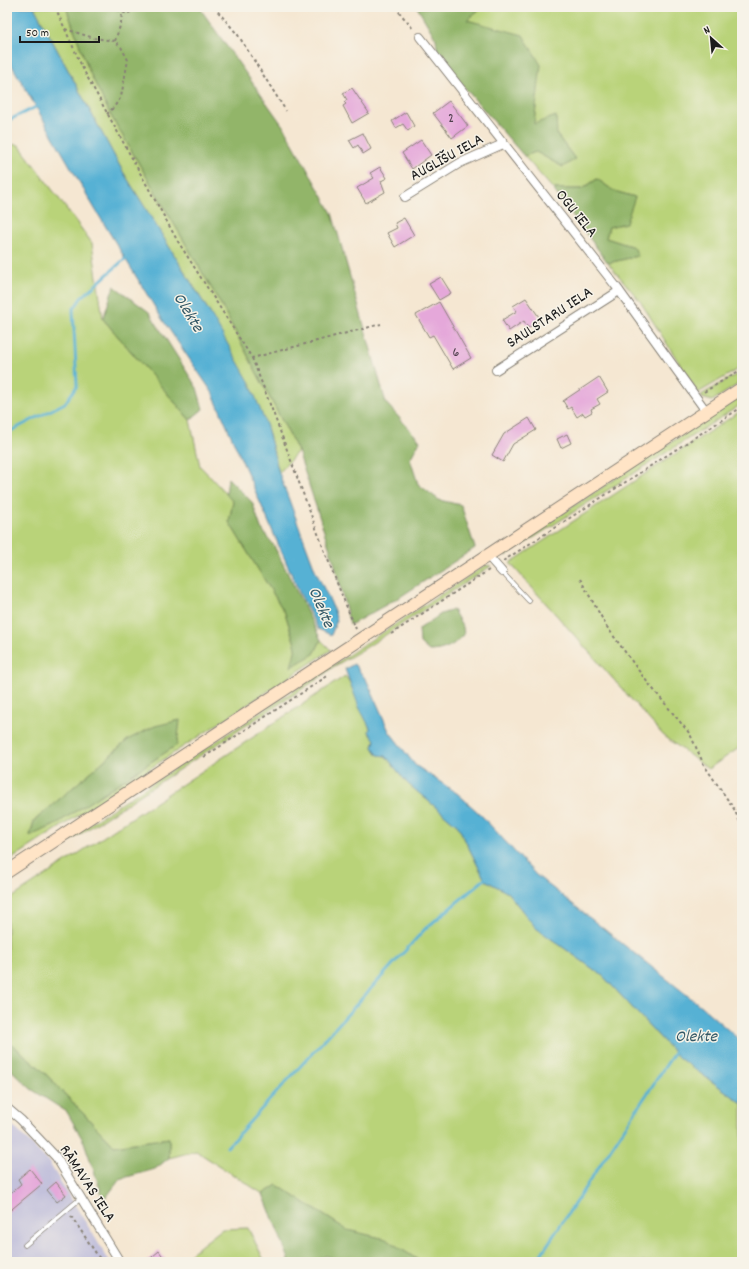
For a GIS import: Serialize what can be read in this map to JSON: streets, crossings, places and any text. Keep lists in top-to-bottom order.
{
  "streets": {
    "street": [
      "AUGLĪŠU IELA",
      "OGU IELA",
      "SAULSTARU IELA",
      "RĀMAVAS IELA"
    ]
  },
  "crossings": [
    ["AUGLĪŠU IELA", "OGU IELA"],
    ["OGU IELA", "SAULSTARU IELA"]
  ],
  "water": ["Olekte"],
  "house_numbers": ["2", "6"],
  "scale_bar": "50 m",
  "north": "top left"
}
